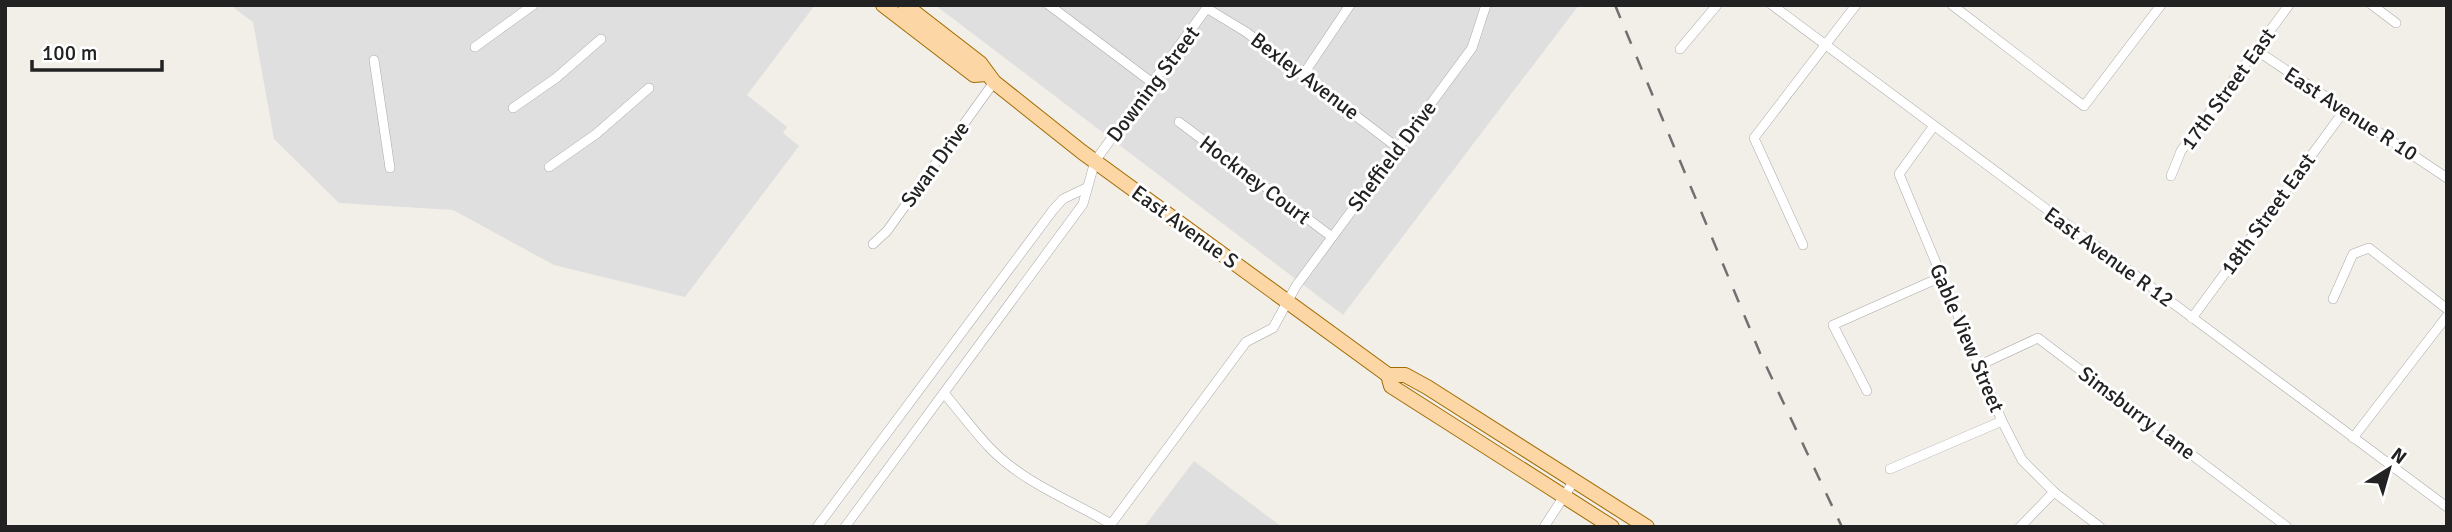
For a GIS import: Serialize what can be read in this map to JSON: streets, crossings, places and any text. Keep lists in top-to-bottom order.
{
  "streets": {
    "main road": ["East Avenue S"],
    "street": [
      "Bexley Avenue",
      "Downing Street",
      "17th Street East",
      "East Avenue R 10",
      "Sheffield Drive",
      "Swan Drive",
      "Hockney Court",
      "18th Street East",
      "East Avenue R 12",
      "Gable View Street",
      "Simsburry Lane"
    ]
  },
  "crossings": [
    ["Bexley Avenue", "Downing Street"],
    ["Bexley Avenue", "Sheffield Drive"],
    ["Downing Street", "East Avenue S"],
    ["17th Street East", "East Avenue R 10"],
    ["East Avenue R 10", "18th Street East"],
    ["Sheffield Drive", "Hockney Court"],
    ["Sheffield Drive", "East Avenue S"],
    ["Swan Drive", "East Avenue S"],
    ["18th Street East", "East Avenue R 12"],
    ["East Avenue R 12", "Gable View Street"],
    ["Gable View Street", "Simsburry Lane"]
  ],
  "scale_bar": "100 m",
  "north": "top right"
}
